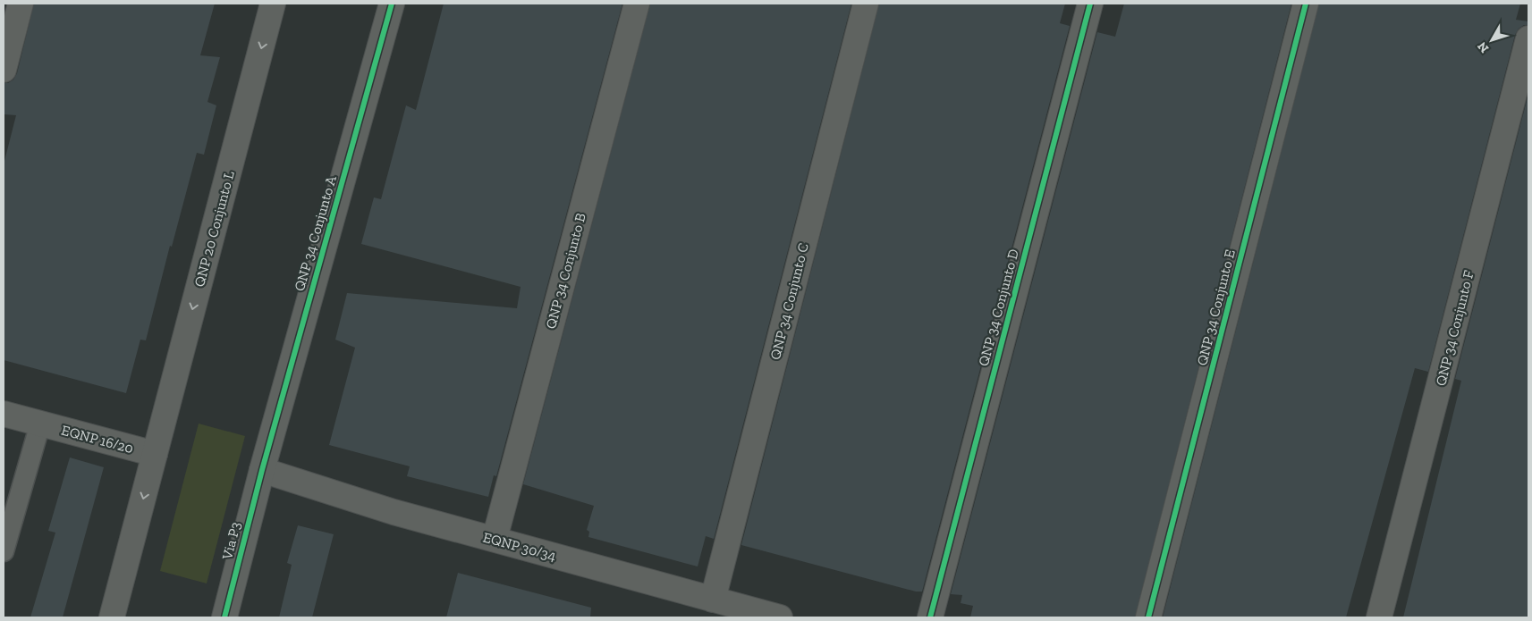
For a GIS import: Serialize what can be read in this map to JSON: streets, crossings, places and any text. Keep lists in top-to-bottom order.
{
  "streets": {
    "street": [
      "QNP 20 Conjunto L",
      "QNP 34 Conjunto A",
      "QNP 34 Conjunto B",
      "QNP 34 Conjunto C",
      "QNP 34 Conjunto D",
      "QNP 34 Conjunto E",
      "QNP 34 Conjunto F",
      "EQNP 16/20",
      "Via P3",
      "EQNP 30/34"
    ]
  },
  "crossings": [
    ["QNP 20 Conjunto L", "EQNP 16/20"],
    ["QNP 34 Conjunto A", "Via P3"],
    ["QNP 34 Conjunto A", "EQNP 30/34"],
    ["QNP 34 Conjunto B", "EQNP 30/34"],
    ["QNP 34 Conjunto C", "EQNP 30/34"],
    ["Via P3", "EQNP 30/34"]
  ],
  "one_way": ["QNP 20 Conjunto L"],
  "north": "bottom left"
}
